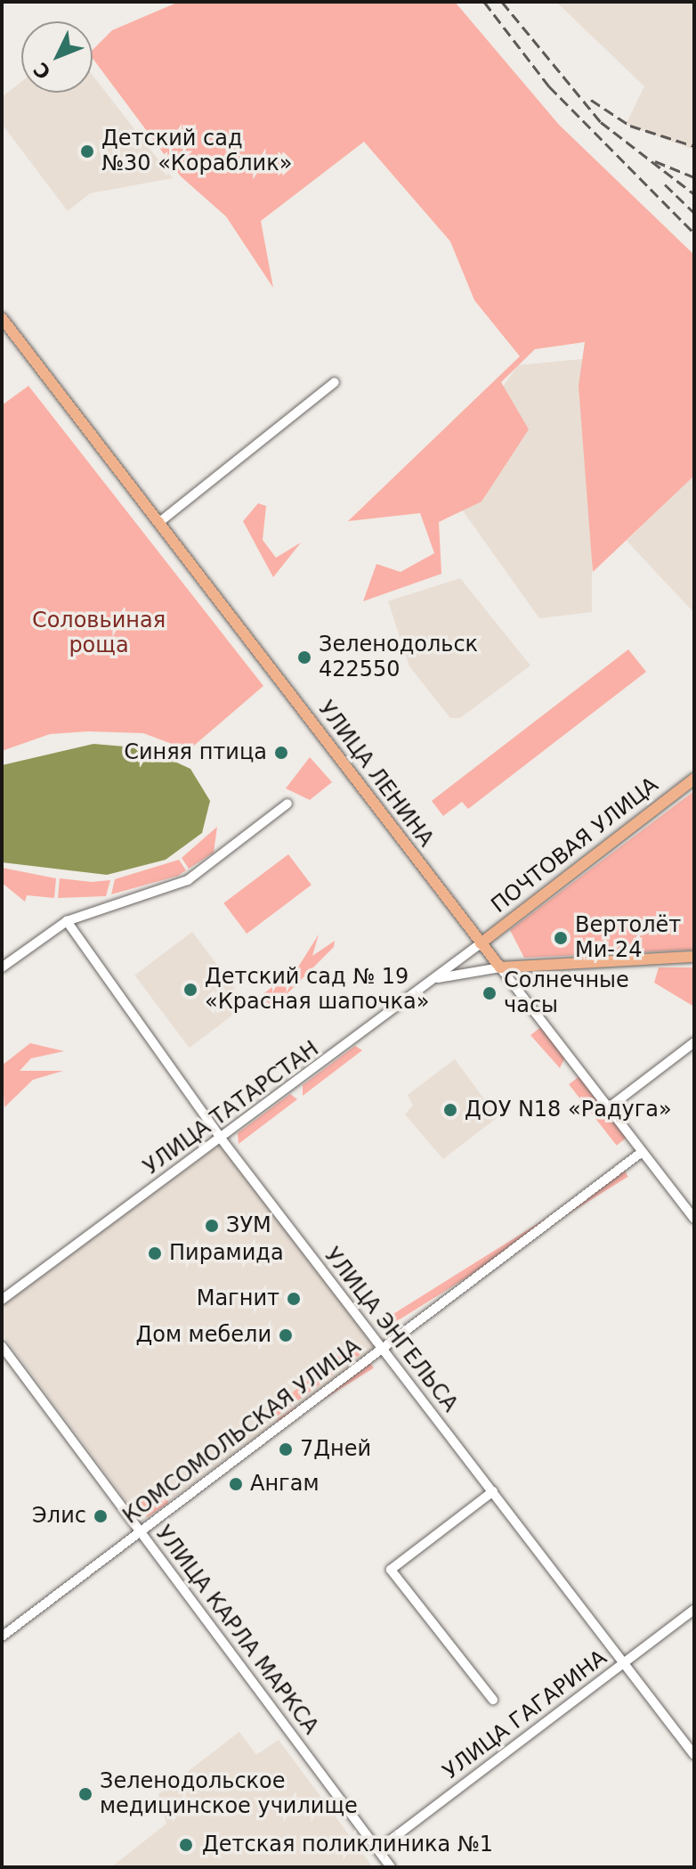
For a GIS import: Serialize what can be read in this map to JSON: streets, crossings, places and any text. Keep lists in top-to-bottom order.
{
  "streets": {
    "main road": ["УЛИЦА ЛЕНИНА", "ПОЧТОВАЯ УЛИЦА"],
    "street": [
      "УЛИЦА ТАТАРСТАН",
      "УЛИЦА ЭНГЕЛЬСА",
      "КОМСОМОЛЬСКАЯ УЛИЦА",
      "УЛИЦА КАРЛА МАРКСА",
      "УЛИЦА ГАГАРИНА"
    ]
  },
  "crossings": [
    ["УЛИЦА ЛЕНИНА", "ПОЧТОВАЯ УЛИЦА"],
    ["УЛИЦА ЛЕНИНА", "УЛИЦА ТАТАРСТАН"],
    ["УЛИЦА ЛЕНИНА", "КОМСОМОЛЬСКАЯ УЛИЦА"],
    ["ПОЧТОВАЯ УЛИЦА", "УЛИЦА ТАТАРСТАН"],
    ["УЛИЦА ТАТАРСТАН", "УЛИЦА ЭНГЕЛЬСА"],
    ["УЛИЦА ЭНГЕЛЬСА", "КОМСОМОЛЬСКАЯ УЛИЦА"],
    ["УЛИЦА ЭНГЕЛЬСА", "УЛИЦА ГАГАРИНА"],
    ["КОМСОМОЛЬСКАЯ УЛИЦА", "УЛИЦА КАРЛА МАРКСА"],
    ["УЛИЦА КАРЛА МАРКСА", "УЛИЦА ГАГАРИНА"]
  ],
  "parks": ["Соловьиная роща"],
  "places": [
    "Детский сад №30 «Кораблик»",
    "Зеленодольск 422550",
    "Синяя птица",
    "Вертолёт Ми-24",
    "Детский сад № 19 «Красная шапочка»",
    "Солнечные часы",
    "ДОУ N18 «Радуга»",
    "ЗУМ",
    "Пирамида",
    "Магнит",
    "Дом мебели",
    "7Дней",
    "Ангам",
    "Элис",
    "Зеленодольское медицинское училище",
    "Детская поликлиника №1"
  ],
  "north": "bottom left"
}
